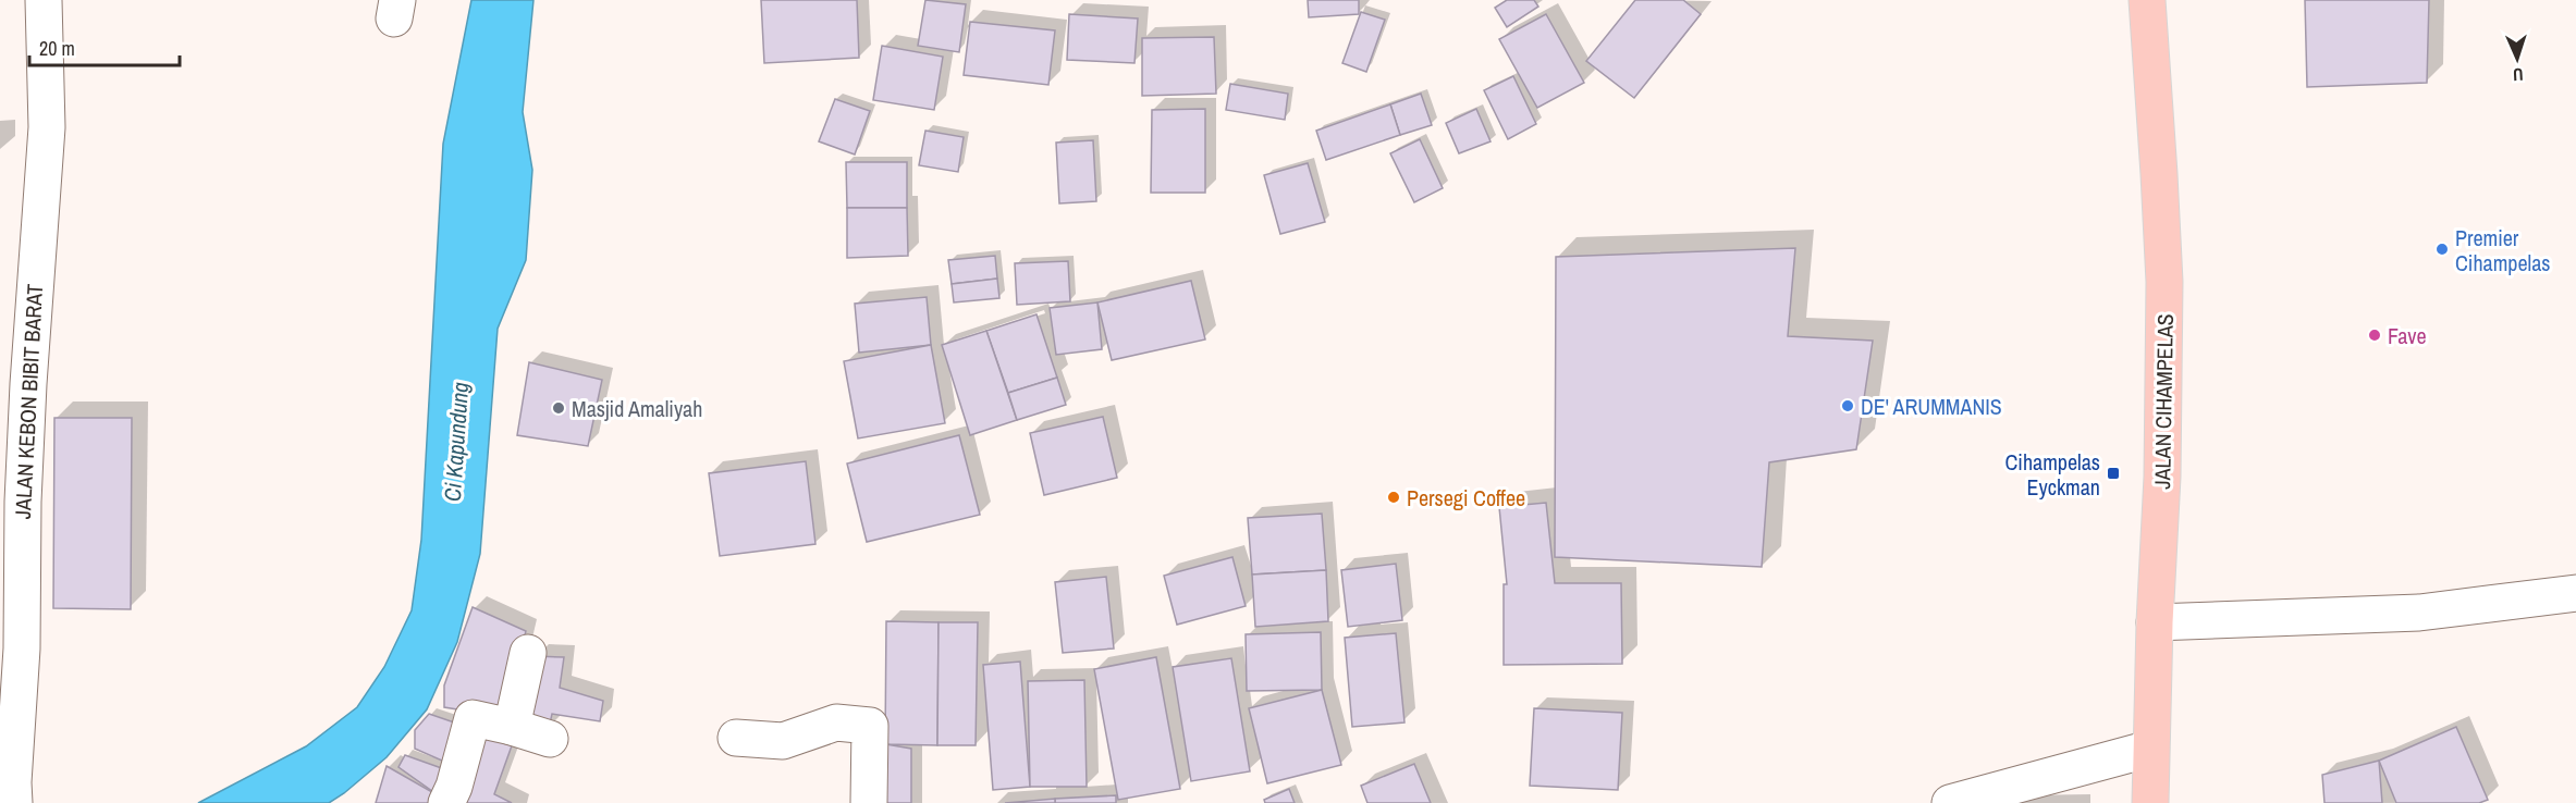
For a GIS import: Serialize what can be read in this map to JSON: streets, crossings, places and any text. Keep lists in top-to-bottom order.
{
  "streets": {
    "main road": ["JALAN CIHAMPELAS"],
    "street": ["JALAN KEBON BIBIT BARAT"]
  },
  "water": ["Ci Kapundung"],
  "places": {
    "other": [
      "Premier Cihampelas",
      "Fave",
      "DE' ARUMMANIS",
      "Masjid Amaliyah",
      "Persegi Coffee"
    ],
    "transit": ["Cihampelas Eyckman"]
  },
  "scale_bar": "20 m",
  "north": "bottom"
}
